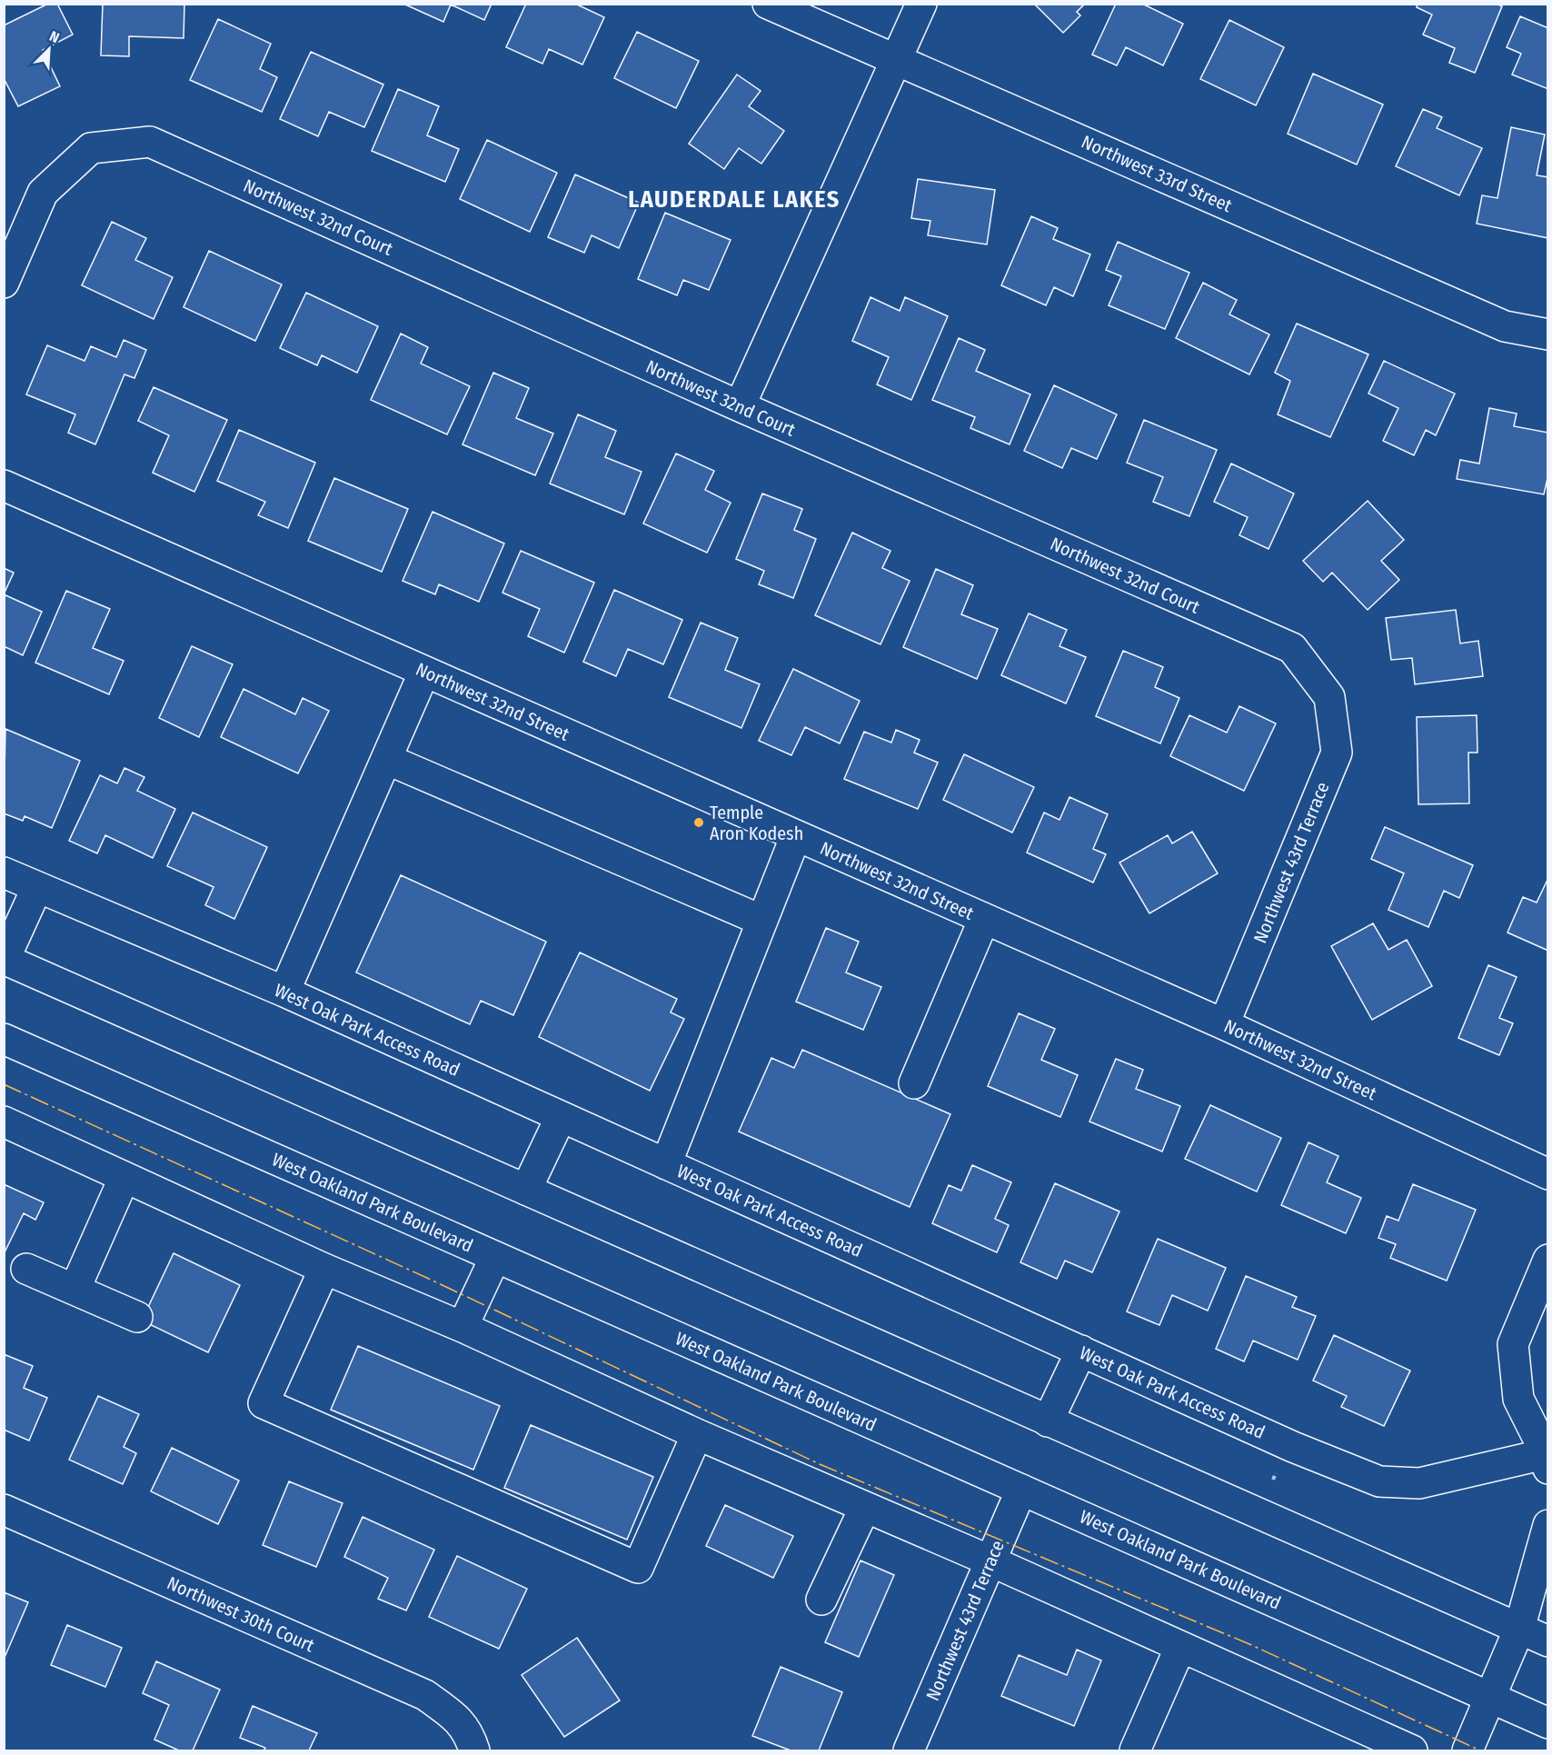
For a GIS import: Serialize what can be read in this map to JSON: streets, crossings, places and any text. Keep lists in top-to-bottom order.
{
  "streets": {
    "street": [
      "Northwest 33rd Street",
      "Northwest 32nd Court",
      "Northwest 32nd Street",
      "Northwest 43rd Terrace",
      "West Oak Park Access Road",
      "West Oakland Park Boulevard",
      "Northwest 30th Court"
    ]
  },
  "crossings": [
    ["Northwest 32nd Court", "Northwest 43rd Terrace"],
    ["Northwest 32nd Street", "Northwest 43rd Terrace"],
    ["Northwest 43rd Terrace", "West Oakland Park Boulevard"]
  ],
  "districts": ["LAUDERDALE LAKES"],
  "places": ["Temple Aron Kodesh"],
  "north": "top right"
}
